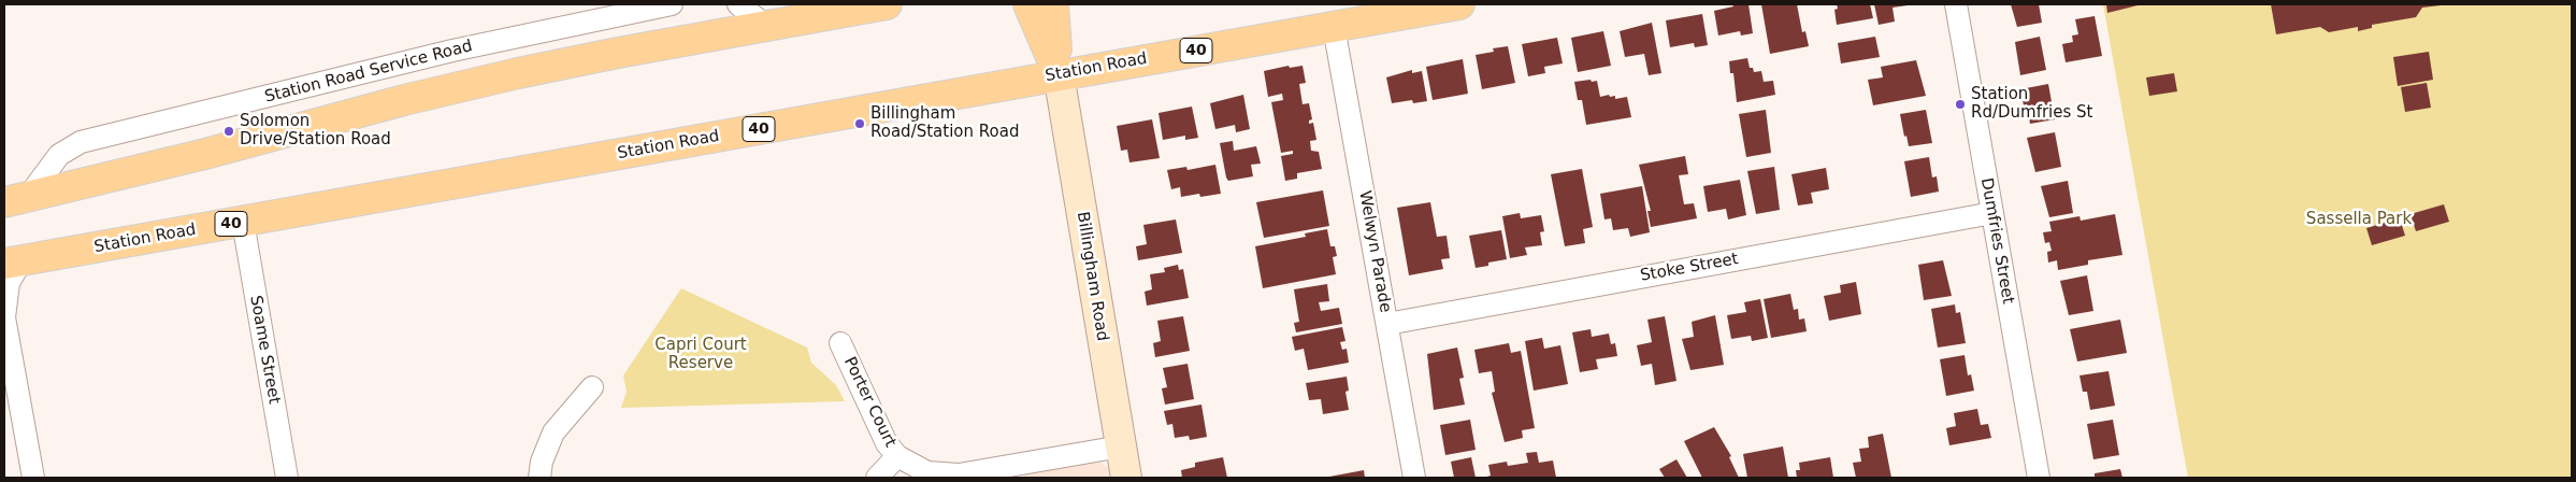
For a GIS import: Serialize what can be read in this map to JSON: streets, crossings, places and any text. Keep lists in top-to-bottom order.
{
  "streets": {
    "main road": ["40", "Station Road"],
    "street": [
      "Station Road Service Road",
      "Dumfries Street",
      "Welwyn Parade",
      "Stoke Street",
      "Billingham Road",
      "Soame Street",
      "Porter Court"
    ]
  },
  "crossings": [
    ["Station Road", "Welwyn Parade"],
    ["Station Road", "Billingham Road"],
    ["Station Road", "Soame Street"],
    ["Dumfries Street", "Stoke Street"],
    ["Welwyn Parade", "Stoke Street"],
    ["Billingham Road", "Porter Court"]
  ],
  "parks": ["Sassella Park", "Capri Court Reserve"],
  "places": ["Station Rd/Dumfries St", "Billingham Road/Station Road", "Solomon Drive/Station Road"]
}
